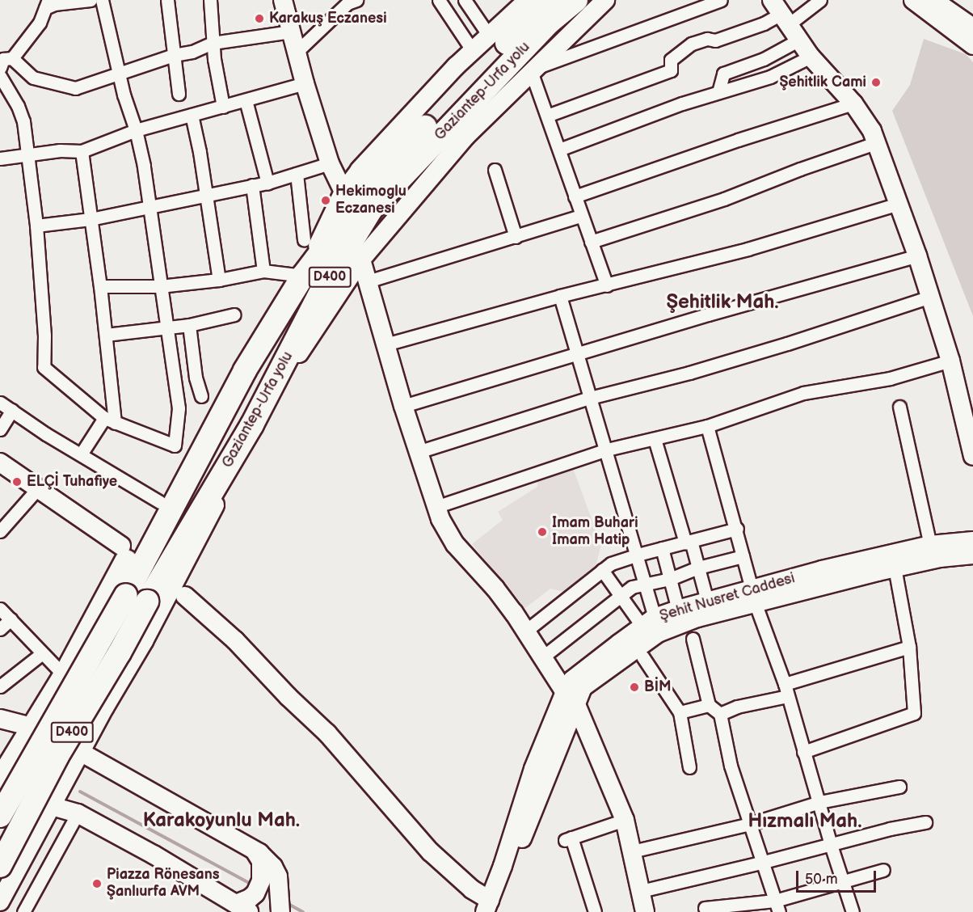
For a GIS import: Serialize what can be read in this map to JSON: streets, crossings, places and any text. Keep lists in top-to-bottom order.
{
  "streets": {
    "highway": ["Gaziantep-Urfa yolu", "D400"],
    "street": ["Şehit Nusret Caddesi"]
  },
  "districts": ["Şehitlik Mah.", "Karakoyunlu Mah.", "Hızmalı Mah."],
  "places": [
    "Karakuş Eczanesi",
    "Şehitlik Cami",
    "Hekimoglu Eczanesi",
    "ELÇİ Tuhafiye",
    "Imam Buhari Imam Hatip",
    "BİM",
    "Piazza Rönesans Şanlıurfa AVM"
  ],
  "scale_bar": "50 m"
}
